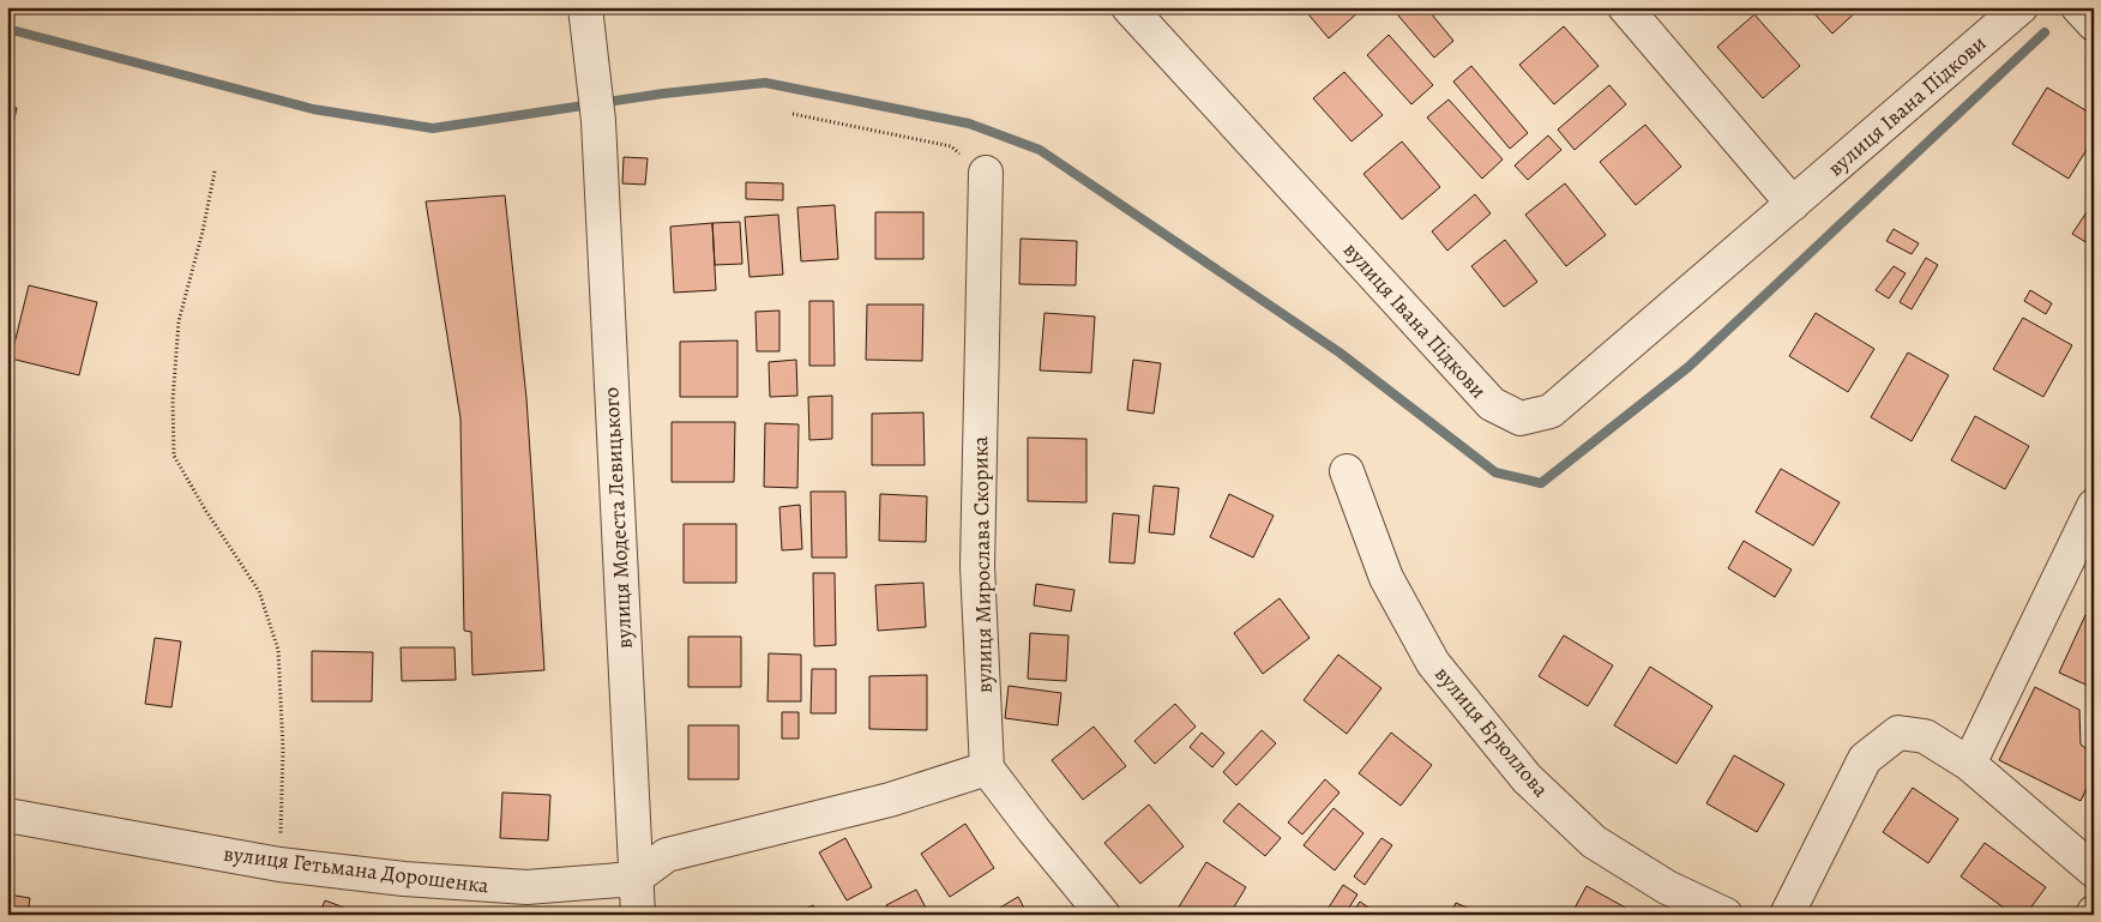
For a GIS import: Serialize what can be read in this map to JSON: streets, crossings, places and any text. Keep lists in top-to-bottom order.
{
  "streets": {
    "street": [
      "вулиця Івана Підкови",
      "вулиця Модеста Левицького",
      "вулиця Мирослава Скорика",
      "вулиця Брюллова",
      "вулиця Гетьмана Дорошенка"
    ]
  },
  "crossings": [
    ["вулиця Модеста Левицького", "вулиця Гетьмана Дорошенка"]
  ]
}
